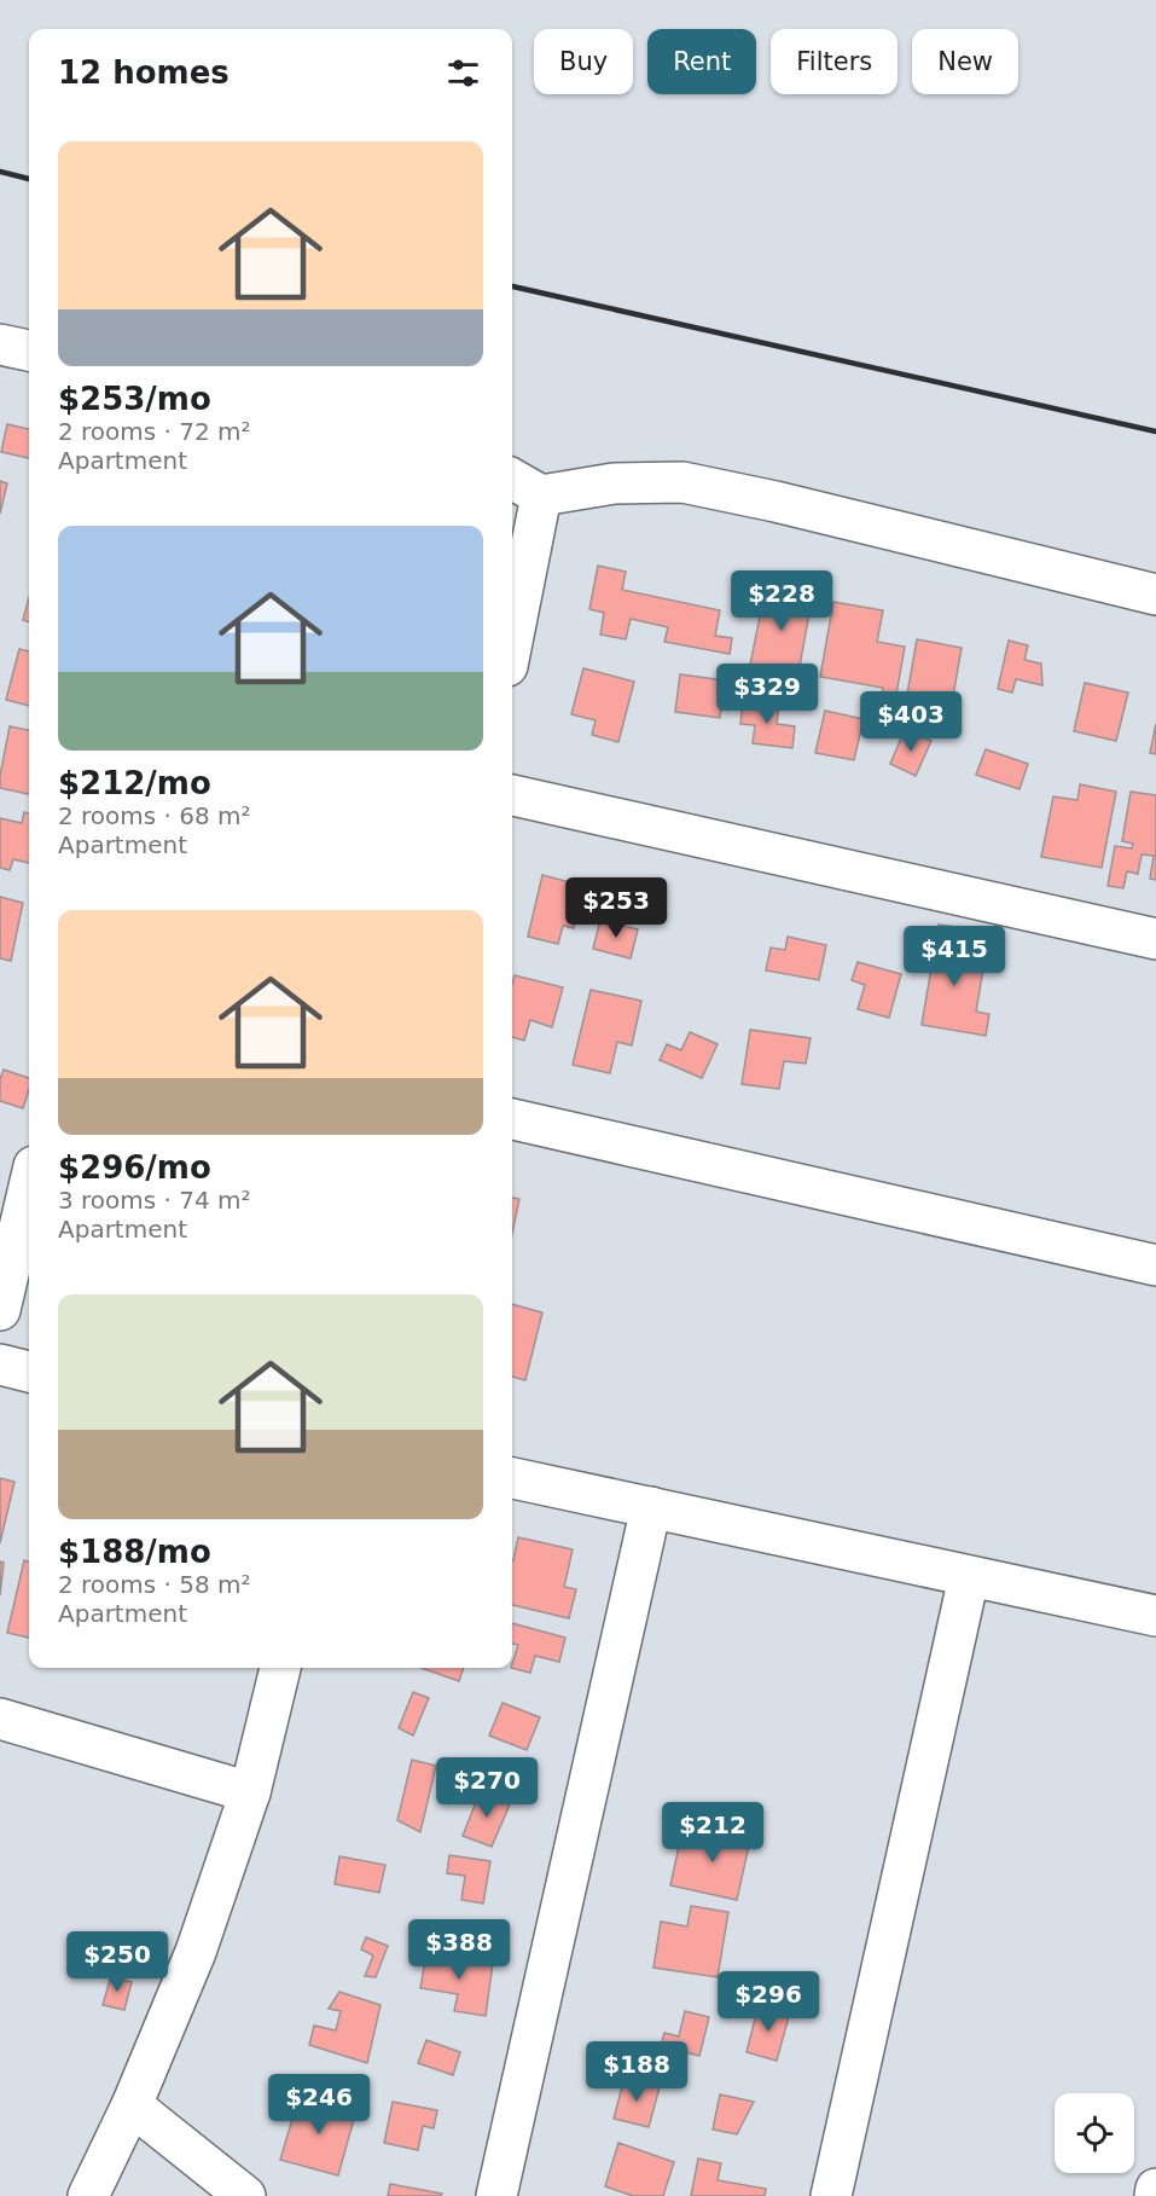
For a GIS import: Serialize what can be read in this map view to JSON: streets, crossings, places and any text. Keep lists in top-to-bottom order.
{
  "page": {
    "chip": [
      "Buy",
      "Rent",
      "Filters",
      "New"
    ],
    "heading": "12 homes",
    "list": [
      {
        "name": "$253/mo",
        "note": "2 rooms · 72 m² · Apartment"
      },
      {
        "name": "$212/mo",
        "note": "2 rooms · 68 m² · Apartment"
      },
      {
        "name": "$296/mo",
        "note": "3 rooms · 74 m² · Apartment"
      },
      {
        "name": "$188/mo",
        "note": "2 rooms · 58 m² · Apartment"
      }
    ],
    "price": [
      "$228",
      "$329",
      "$403",
      "$253",
      "$415",
      "$270",
      "$212",
      "$388",
      "$250",
      "$296",
      "$188",
      "$246"
    ]
  }
}
